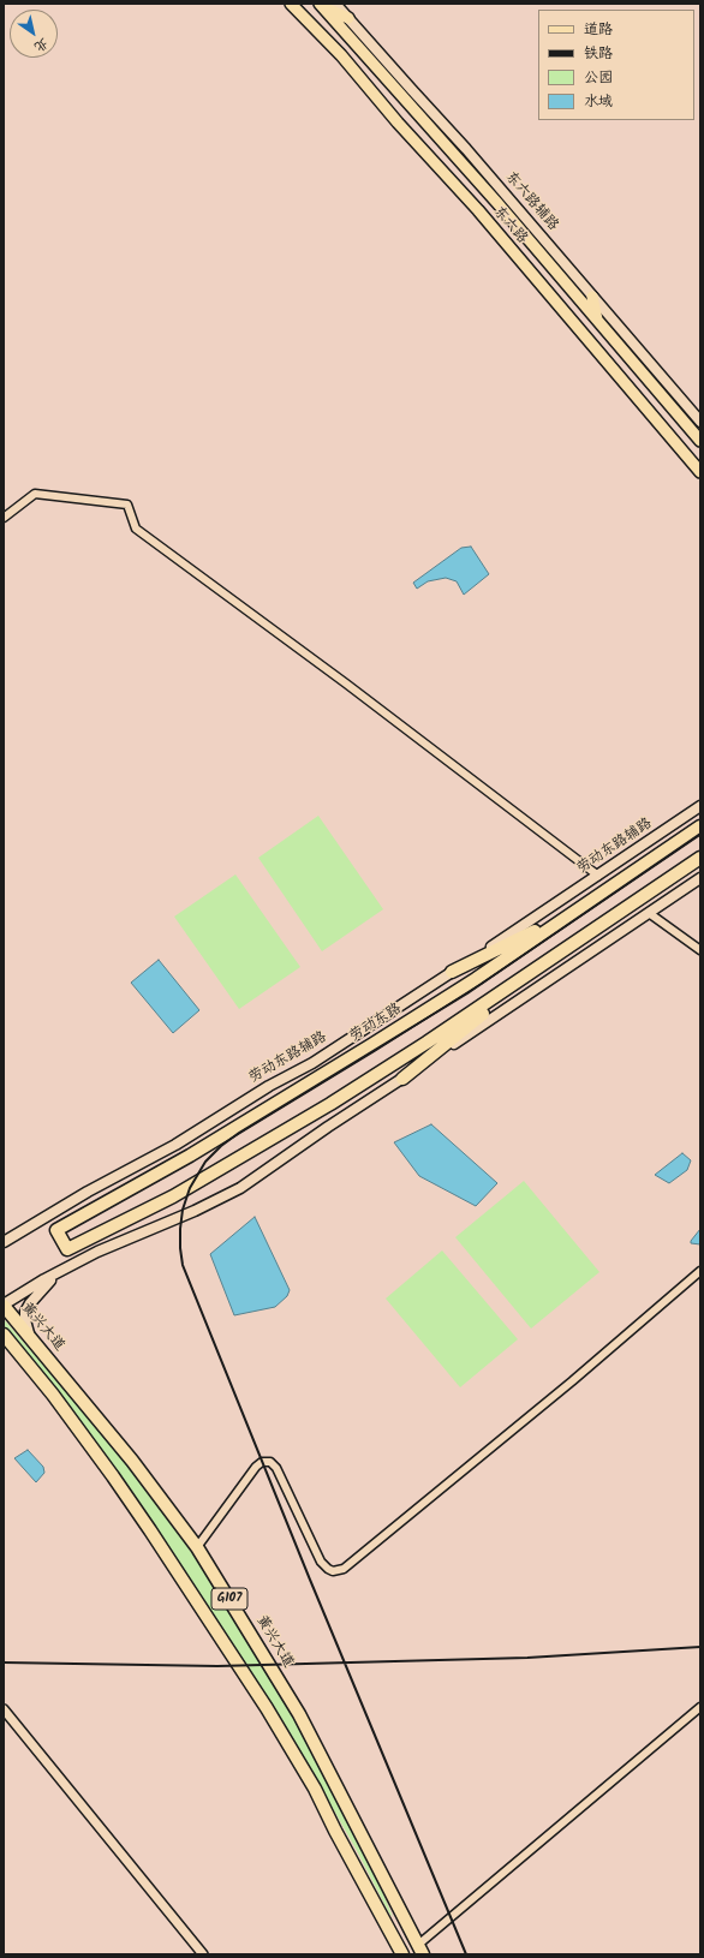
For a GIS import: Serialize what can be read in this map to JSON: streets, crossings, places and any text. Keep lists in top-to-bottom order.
{
  "streets": {
    "highway": ["劳动东路", "黄兴大道", "G107"],
    "main road": ["东六路辅路", "东六路", "劳动东路辅路"]
  },
  "legend": [
    "道路",
    "铁路",
    "公园",
    "水域"
  ],
  "north": "bottom right"
}
